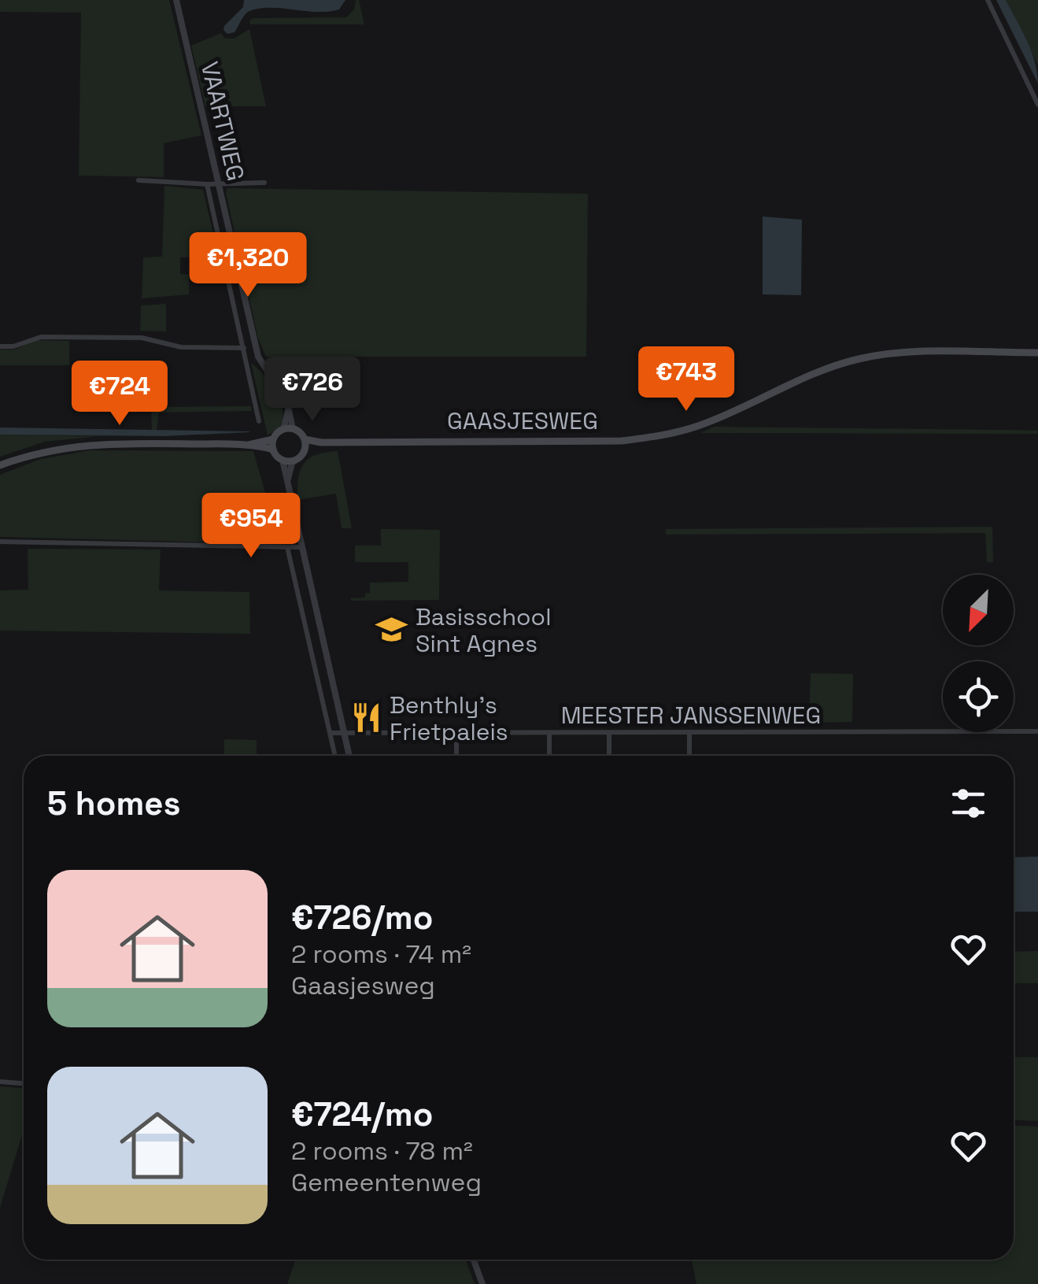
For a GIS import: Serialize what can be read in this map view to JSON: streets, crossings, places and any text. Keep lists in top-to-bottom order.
{
  "streets": {
    "main road": ["GAASJESWEG"],
    "street": ["VAARTWEG", "MEESTER JANSSENWEG"]
  },
  "crossings": [
    ["VAARTWEG", "GAASJESWEG"]
  ],
  "places": {
    "school or university": ["Basisschool Sint Agnes"],
    "restaurant": ["Benthly's Frietpaleis"]
  },
  "north": "bottom left",
  "page": {
    "price": [
      "€1,320",
      "€743",
      "€726",
      "€724",
      "€954"
    ],
    "heading": "5 homes",
    "list": [
      {
        "name": "€726/mo",
        "note": "2 rooms · 74 m² · Gaasjesweg"
      },
      {
        "name": "€724/mo",
        "note": "2 rooms · 78 m² · Gemeentenweg"
      }
    ]
  }
}
